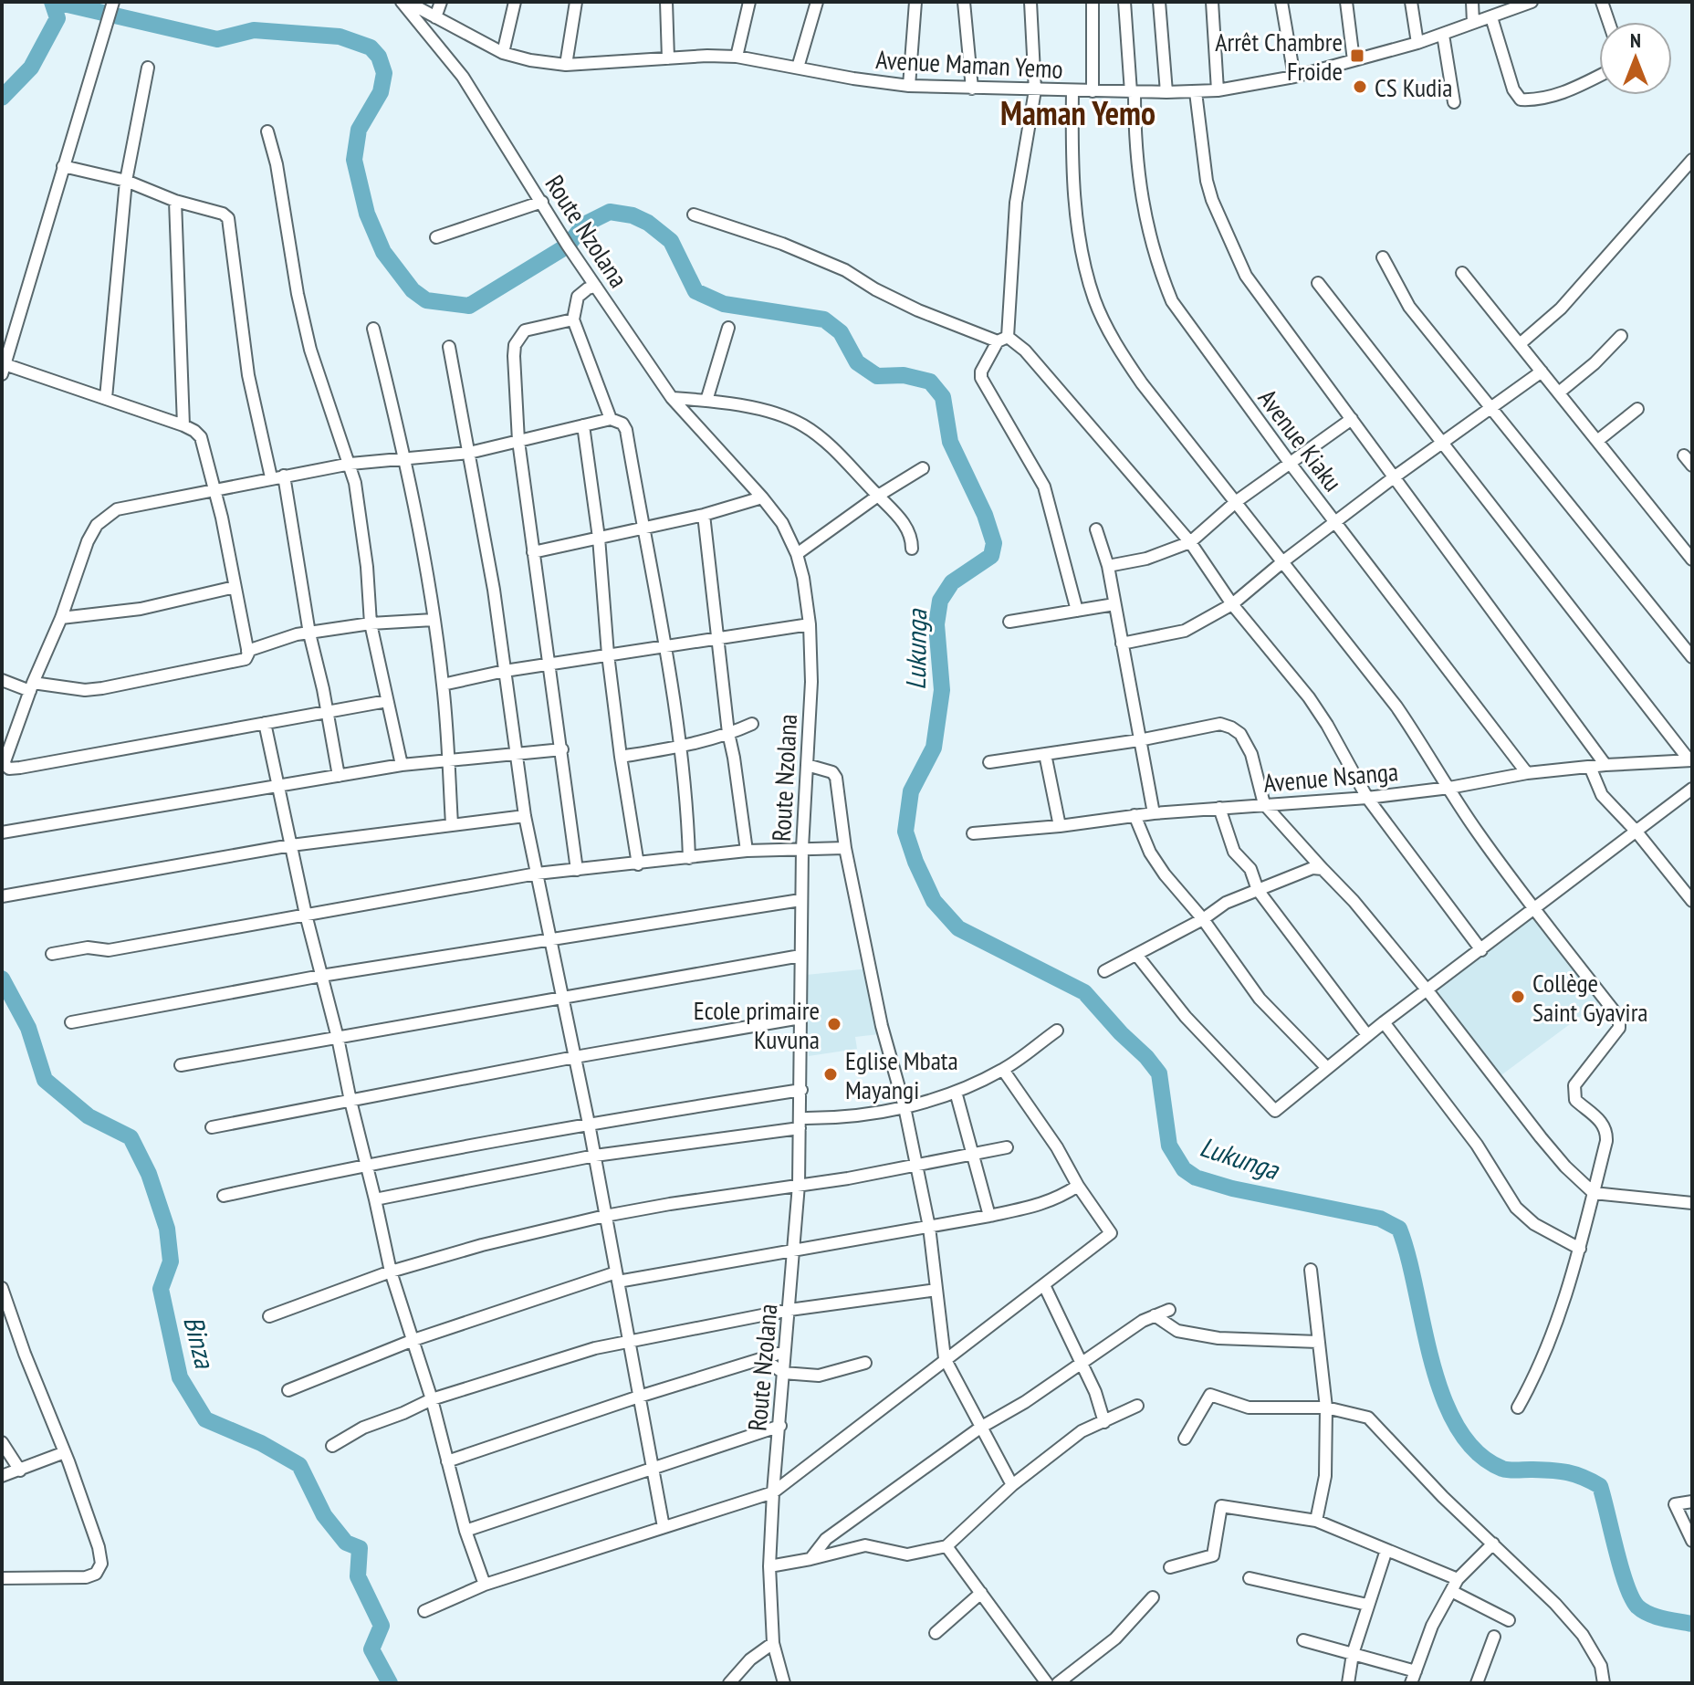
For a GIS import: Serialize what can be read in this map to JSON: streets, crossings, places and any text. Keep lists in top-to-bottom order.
{
  "streets": {
    "street": [
      "Avenue Maman Yemo",
      "Route Nzolana",
      "Avenue Kiaku",
      "Avenue Nsanga"
    ]
  },
  "crossings": [
    ["Avenue Maman Yemo", "Route Nzolana"],
    ["Avenue Maman Yemo", "Avenue Kiaku"],
    ["Avenue Kiaku", "Avenue Nsanga"]
  ],
  "districts": ["Maman Yemo"],
  "water": ["Lukunga", "Binza"],
  "places": {
    "transit": ["Arrêt Chambre Froide"],
    "other": [
      "CS Kudia",
      "Collège Saint Gyavira",
      "Ecole primaire Kuvuna",
      "Eglise Mbata Mayangi"
    ]
  },
  "north": "top"
}
